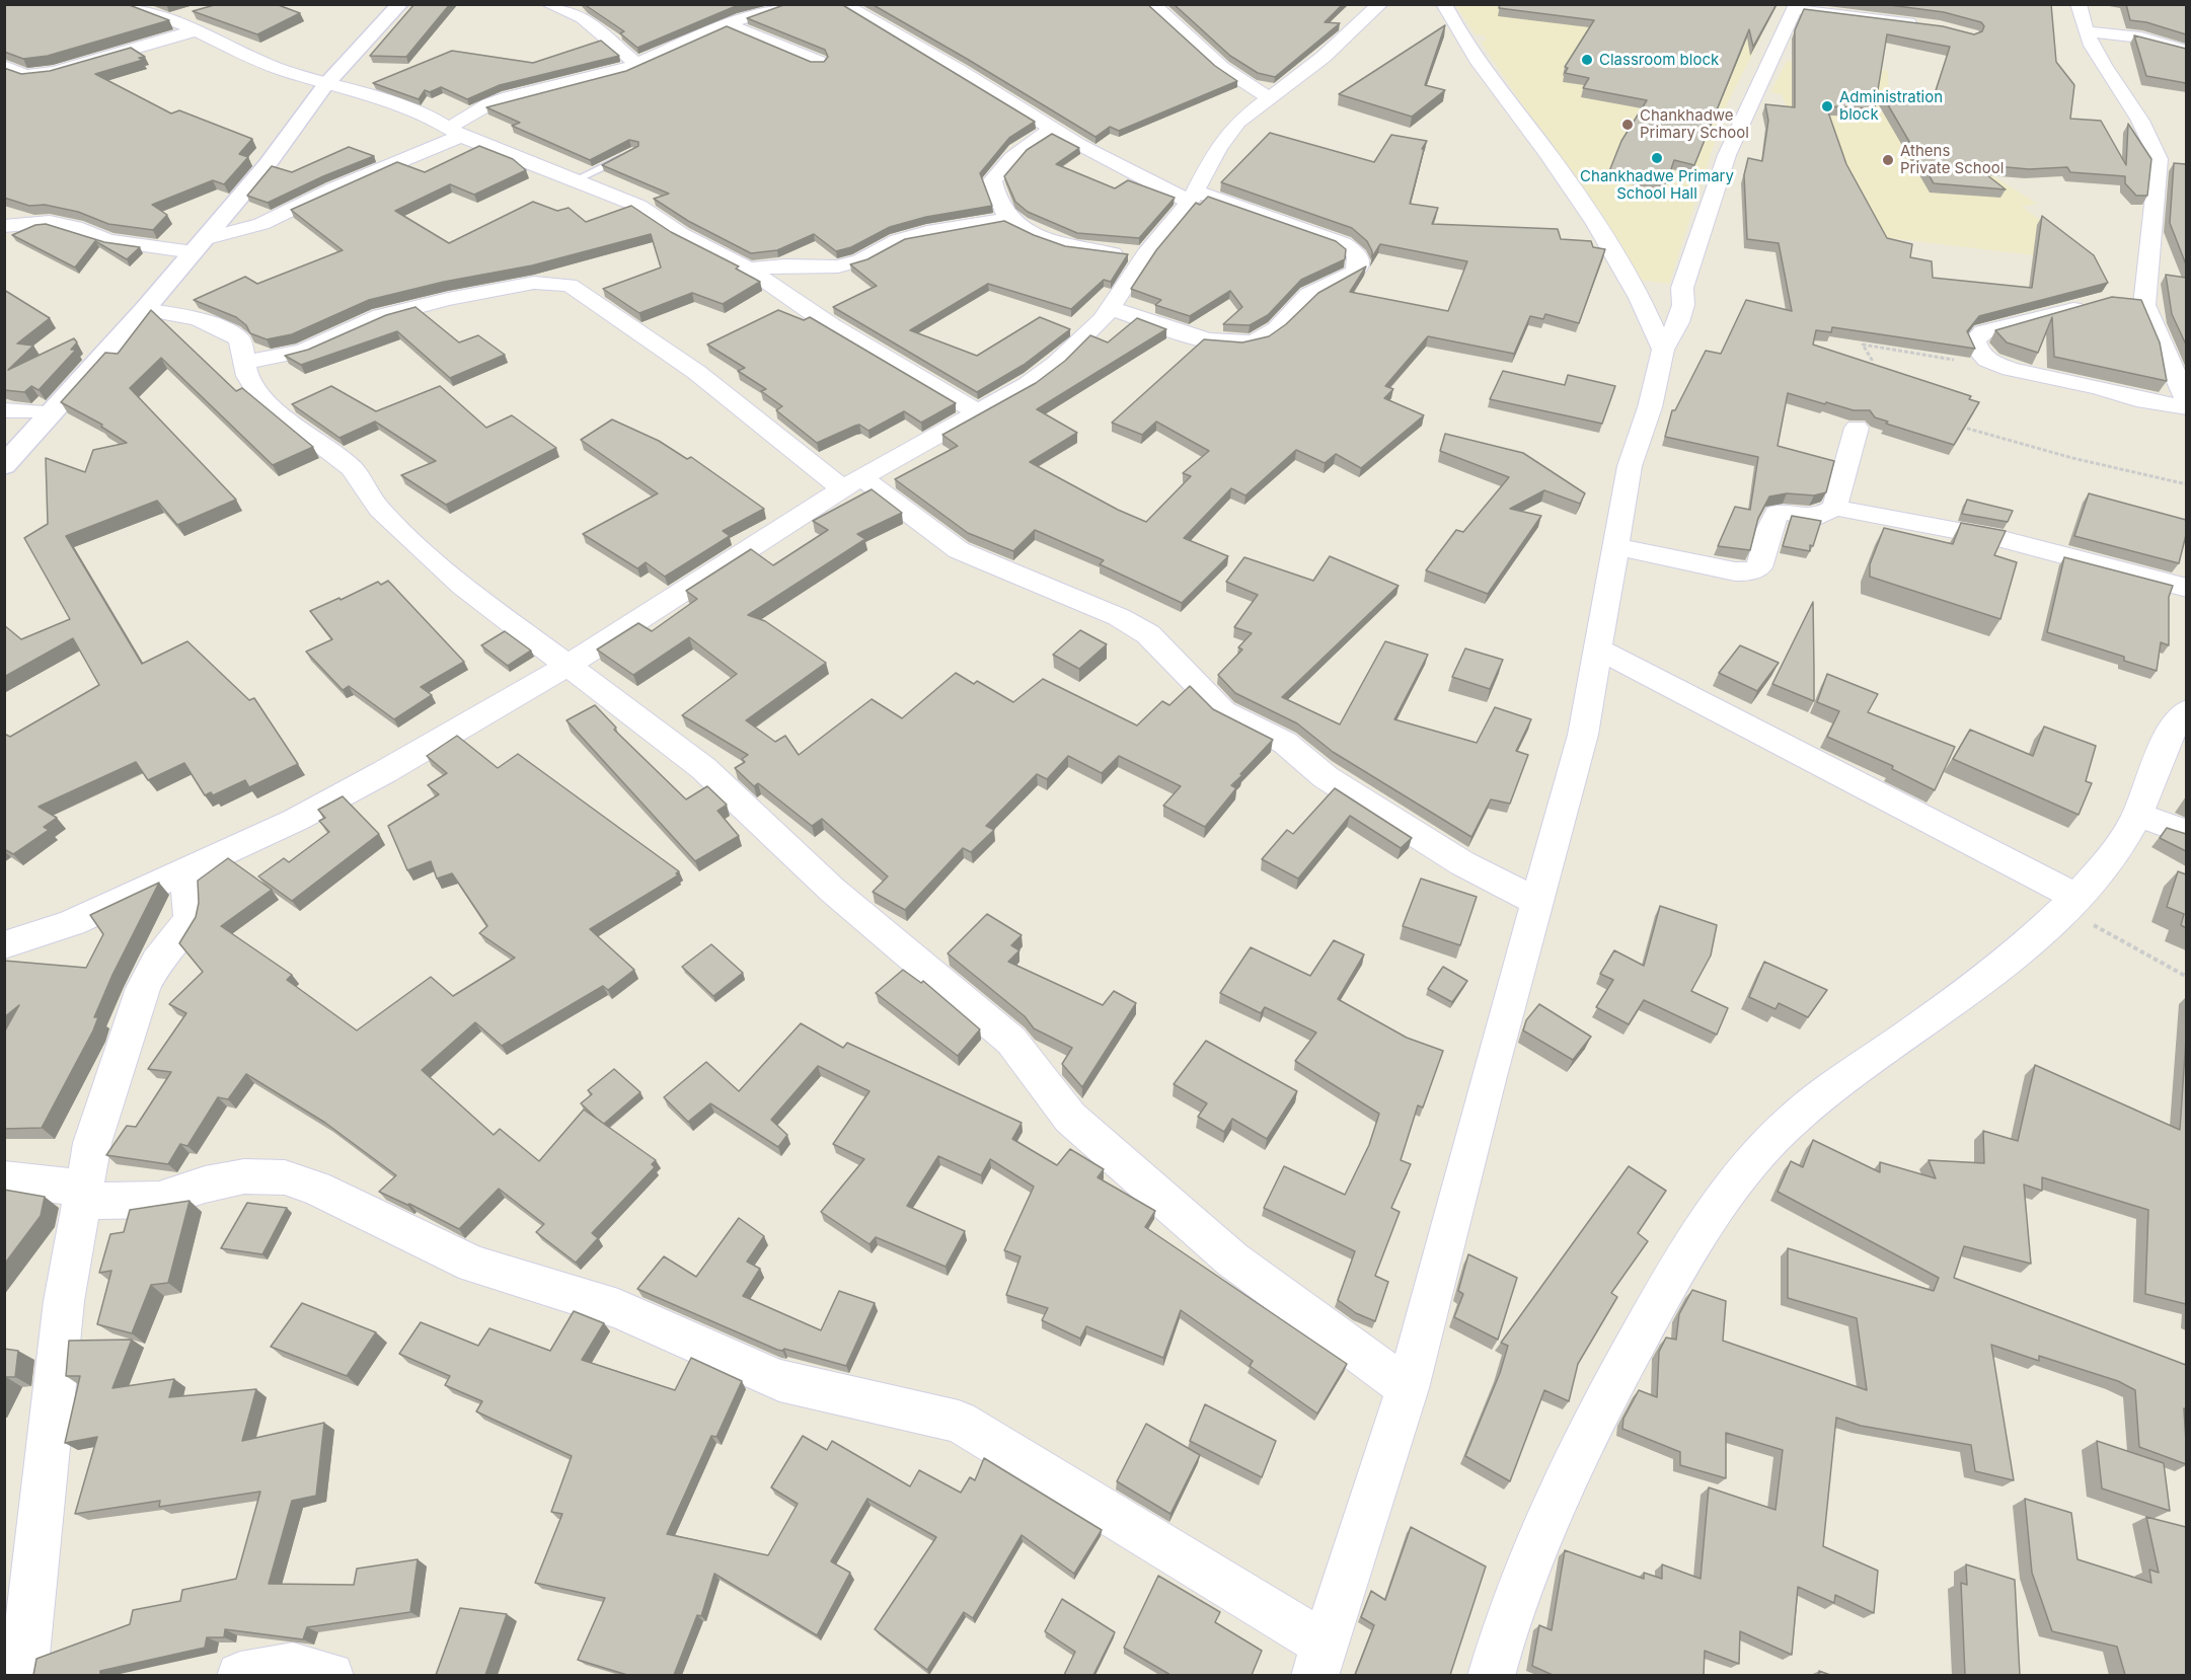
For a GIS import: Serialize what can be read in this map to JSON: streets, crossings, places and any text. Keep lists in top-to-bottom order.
{
  "places": [
    "Classroom block",
    "Administration block",
    "Chankhadwe Primary School",
    "Chankhadwe Primary School Hall",
    "Athens Private School"
  ]
}
